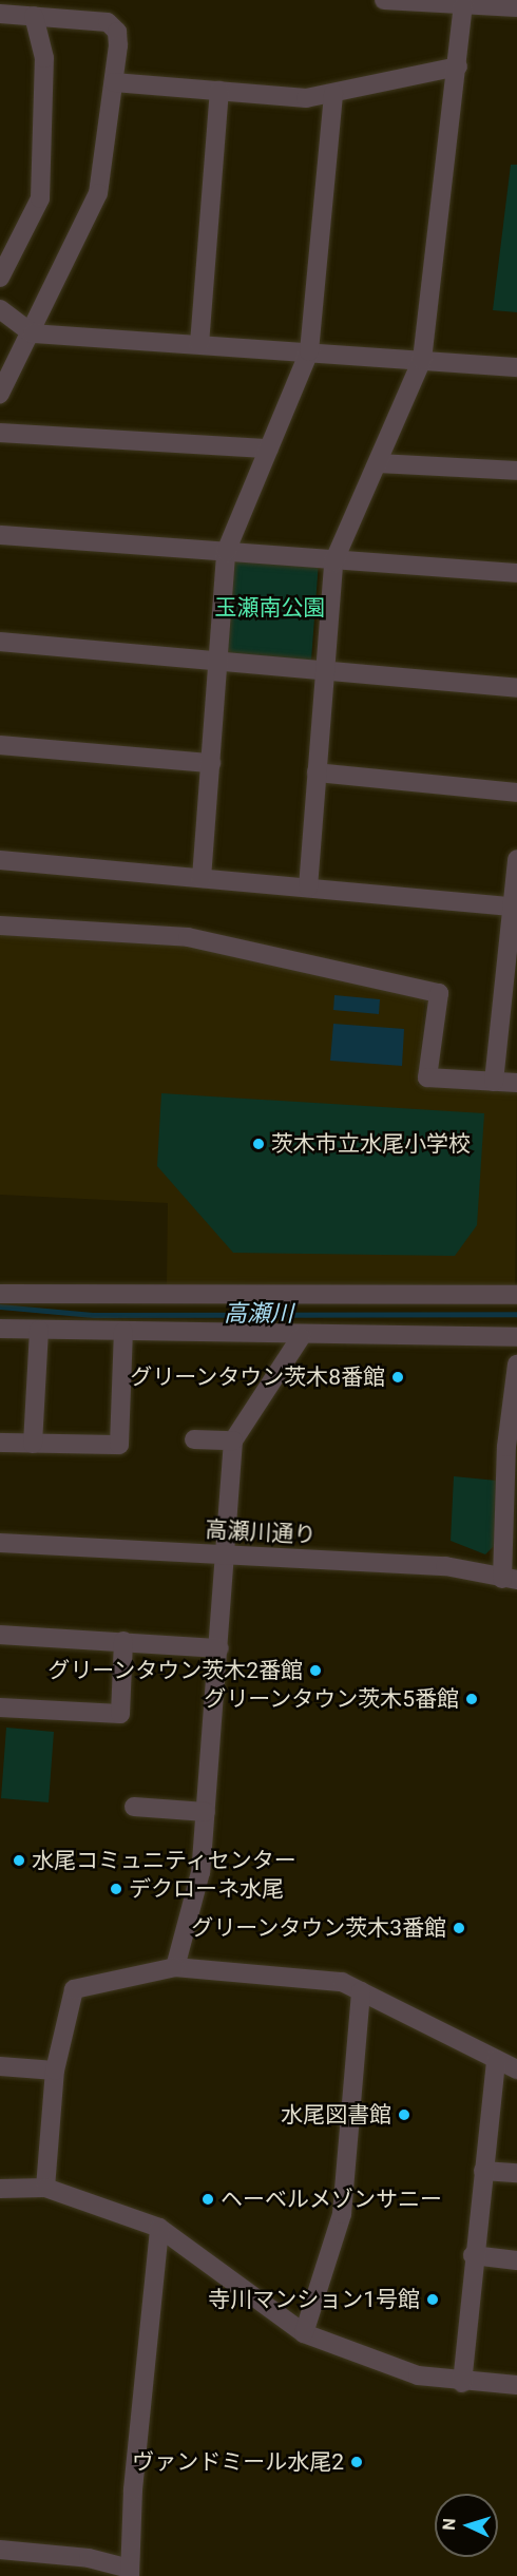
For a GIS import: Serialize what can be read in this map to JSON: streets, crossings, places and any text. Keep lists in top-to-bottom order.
{
  "streets": {
    "street": ["高瀬川通り"]
  },
  "water": ["高瀬川"],
  "parks": ["玉瀬南公園"],
  "places": [
    "茨木市立水尾小学校",
    "グリーンタウン茨木8番館",
    "グリーンタウン茨木2番館",
    "グリーンタウン茨木5番館",
    "水尾コミュニティセンター",
    "デクローネ水尾",
    "グリーンタウン茨木3番館",
    "水尾図書館",
    "ヘーベルメゾンサニー",
    "寺川マンション1号館",
    "ヴァンドミール水尾2"
  ],
  "north": "left"
}
